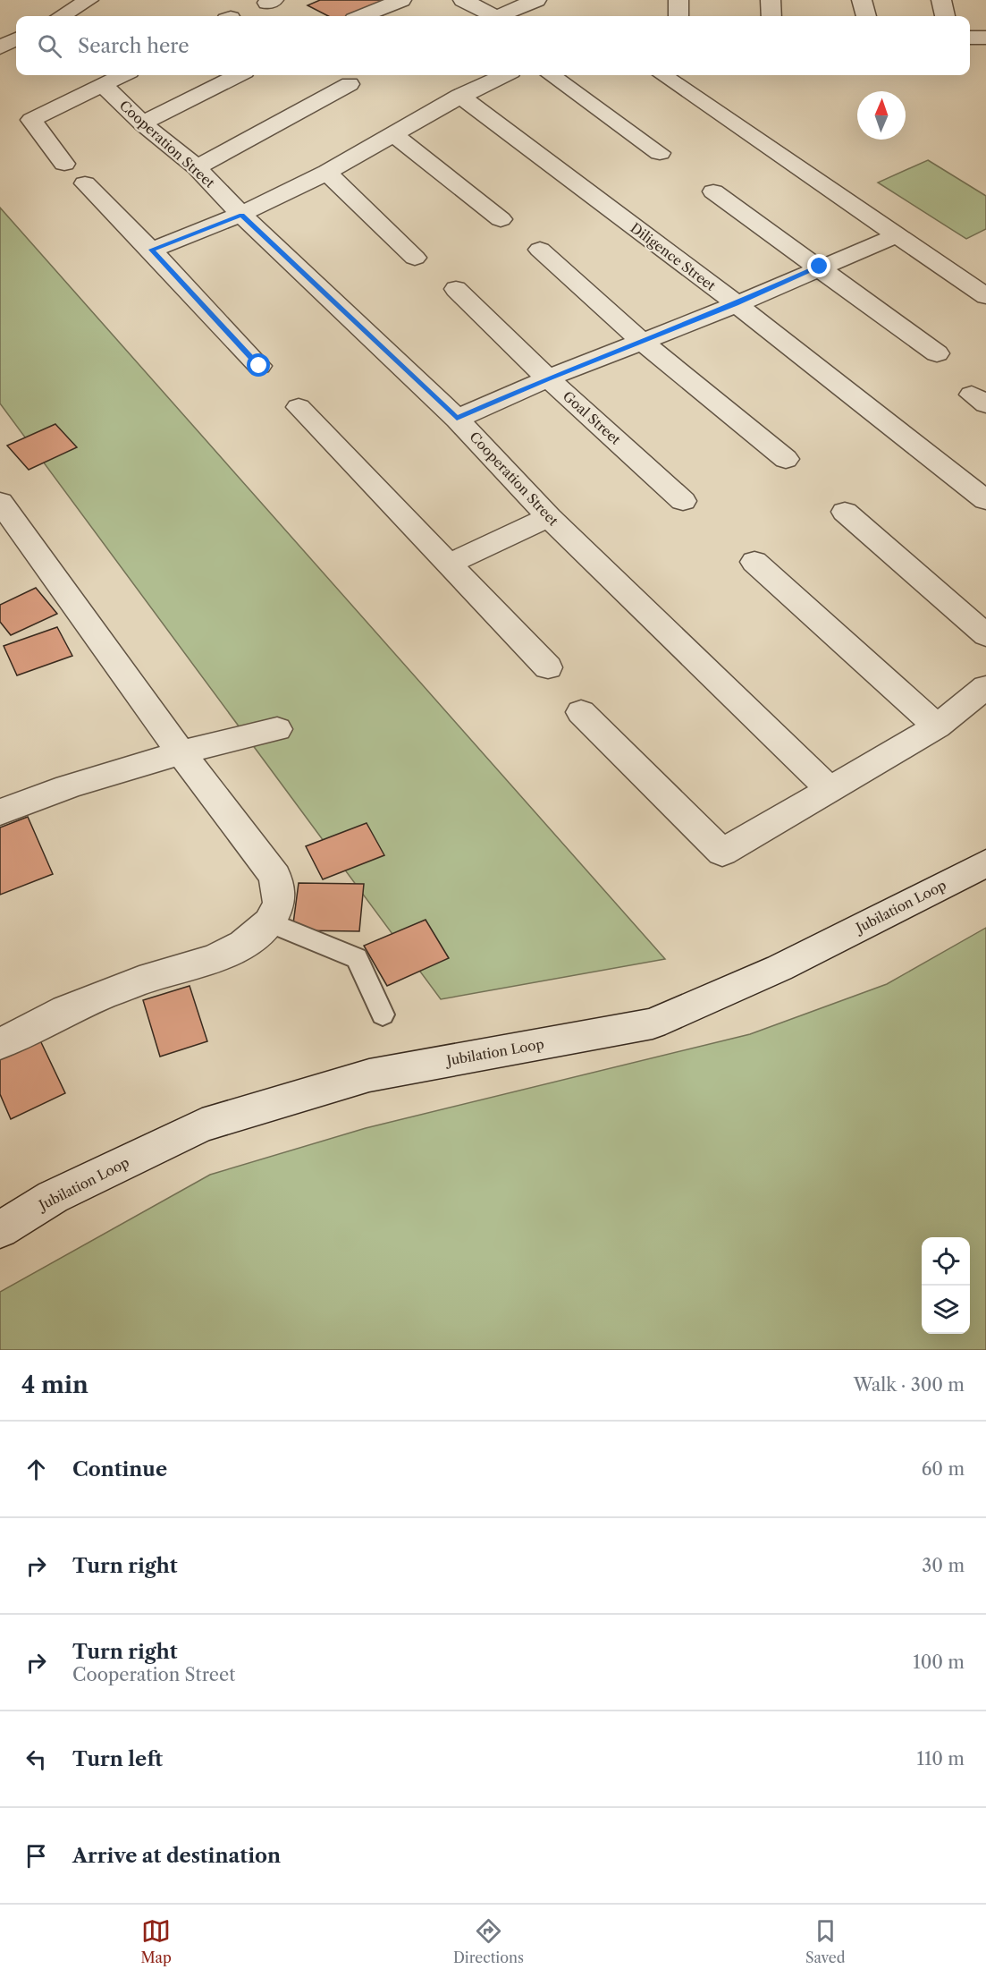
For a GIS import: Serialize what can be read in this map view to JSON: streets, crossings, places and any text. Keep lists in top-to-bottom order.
{
  "streets": {
    "street": [
      "Cooperation Street",
      "Diligence Street",
      "Goal Street",
      "Jubilation Loop"
    ]
  },
  "north": "top",
  "page": {
    "search": "Search here",
    "heading": ["4 min", "Walk · 300 m"],
    "list": [
      ["Continue", "60 m"],
      ["Turn right", "30 m"],
      ["Turn right", "Cooperation Street", "100 m"],
      ["Turn left", "110 m"],
      "Arrive at destination"
    ],
    "nav": ["Map", "Directions", "Saved"]
  }
}
